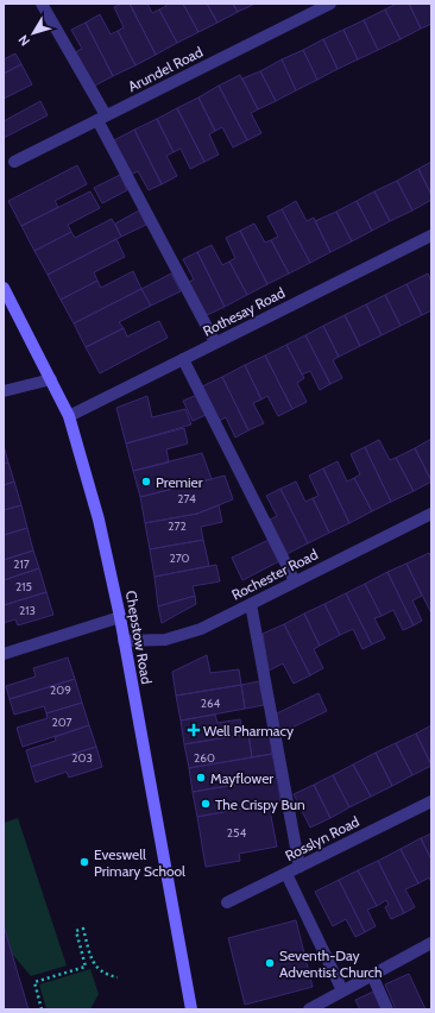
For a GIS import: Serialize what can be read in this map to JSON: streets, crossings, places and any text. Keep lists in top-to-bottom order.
{
  "streets": {
    "main road": ["Chepstow Road"],
    "street": [
      "Arundel Road",
      "Rothesay Road",
      "Rochester Road",
      "Rosslyn Road"
    ]
  },
  "crossings": [
    ["Rothesay Road", "Chepstow Road"],
    ["Rochester Road", "Chepstow Road"]
  ],
  "places": {
    "other": [
      "Premier",
      "Mayflower",
      "The Crispy Bun",
      "Eveswell Primary School",
      "Seventh-Day Adventist Church"
    ],
    "health": ["Well Pharmacy"]
  },
  "house_numbers": [
    "274",
    "272",
    "270",
    "217",
    "215",
    "213",
    "209",
    "264",
    "207",
    "203",
    "260",
    "254"
  ],
  "north": "bottom left"
}
